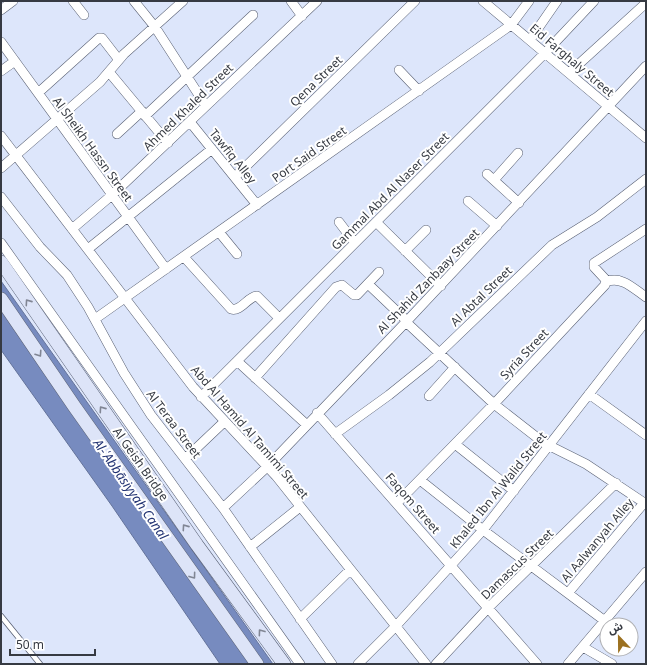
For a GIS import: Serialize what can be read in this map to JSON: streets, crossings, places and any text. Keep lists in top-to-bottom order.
{
  "streets": {
    "main road": ["Al Geish Bridge"],
    "street": [
      "Eid Farghaly Street",
      "Qena Street",
      "Ahmed Khaled Street",
      "Al Sheikh Hassn Street",
      "Port Said Street",
      "Tawfiq Alley",
      "Gammal Abd Al Naser Street",
      "Al Shahid Zanbaay Street",
      "Al Abtal Street",
      "Syria Street",
      "Al Teraa Street",
      "Abd Al Hamid Al Tamimi Street",
      "Khaled Ibn Al Walid Street",
      "Faqom Street",
      "Al Aalwanyah Alley",
      "Damascus Street"
    ]
  },
  "crossings": [
    ["Eid Farghaly Street", "Port Said Street"],
    ["Eid Farghaly Street", "Gammal Abd Al Naser Street"],
    ["Eid Farghaly Street", "Al Shahid Zanbaay Street"],
    ["Qena Street", "Tawfiq Alley"],
    ["Ahmed Khaled Street", "Al Sheikh Hassn Street"],
    ["Ahmed Khaled Street", "Tawfiq Alley"],
    ["Ahmed Khaled Street", "Abd Al Hamid Al Tamimi Street"],
    ["Al Sheikh Hassn Street", "Port Said Street"],
    ["Port Said Street", "Tawfiq Alley"],
    ["Port Said Street", "Al Teraa Street"],
    ["Port Said Street", "Abd Al Hamid Al Tamimi Street"],
    ["Gammal Abd Al Naser Street", "Abd Al Hamid Al Tamimi Street"],
    ["Al Shahid Zanbaay Street", "Al Teraa Street"],
    ["Al Shahid Zanbaay Street", "Abd Al Hamid Al Tamimi Street"],
    ["Al Shahid Zanbaay Street", "Faqom Street"],
    ["Al Abtal Street", "Faqom Street"],
    ["Syria Street", "Faqom Street"],
    ["Abd Al Hamid Al Tamimi Street", "Khaled Ibn Al Walid Street"],
    ["Khaled Ibn Al Walid Street", "Faqom Street"],
    ["Faqom Street", "Damascus Street"]
  ],
  "water": ["Al-ʿAbbāsiyyah Canal"],
  "scale_bar": "50 m",
  "north": "top"
}
